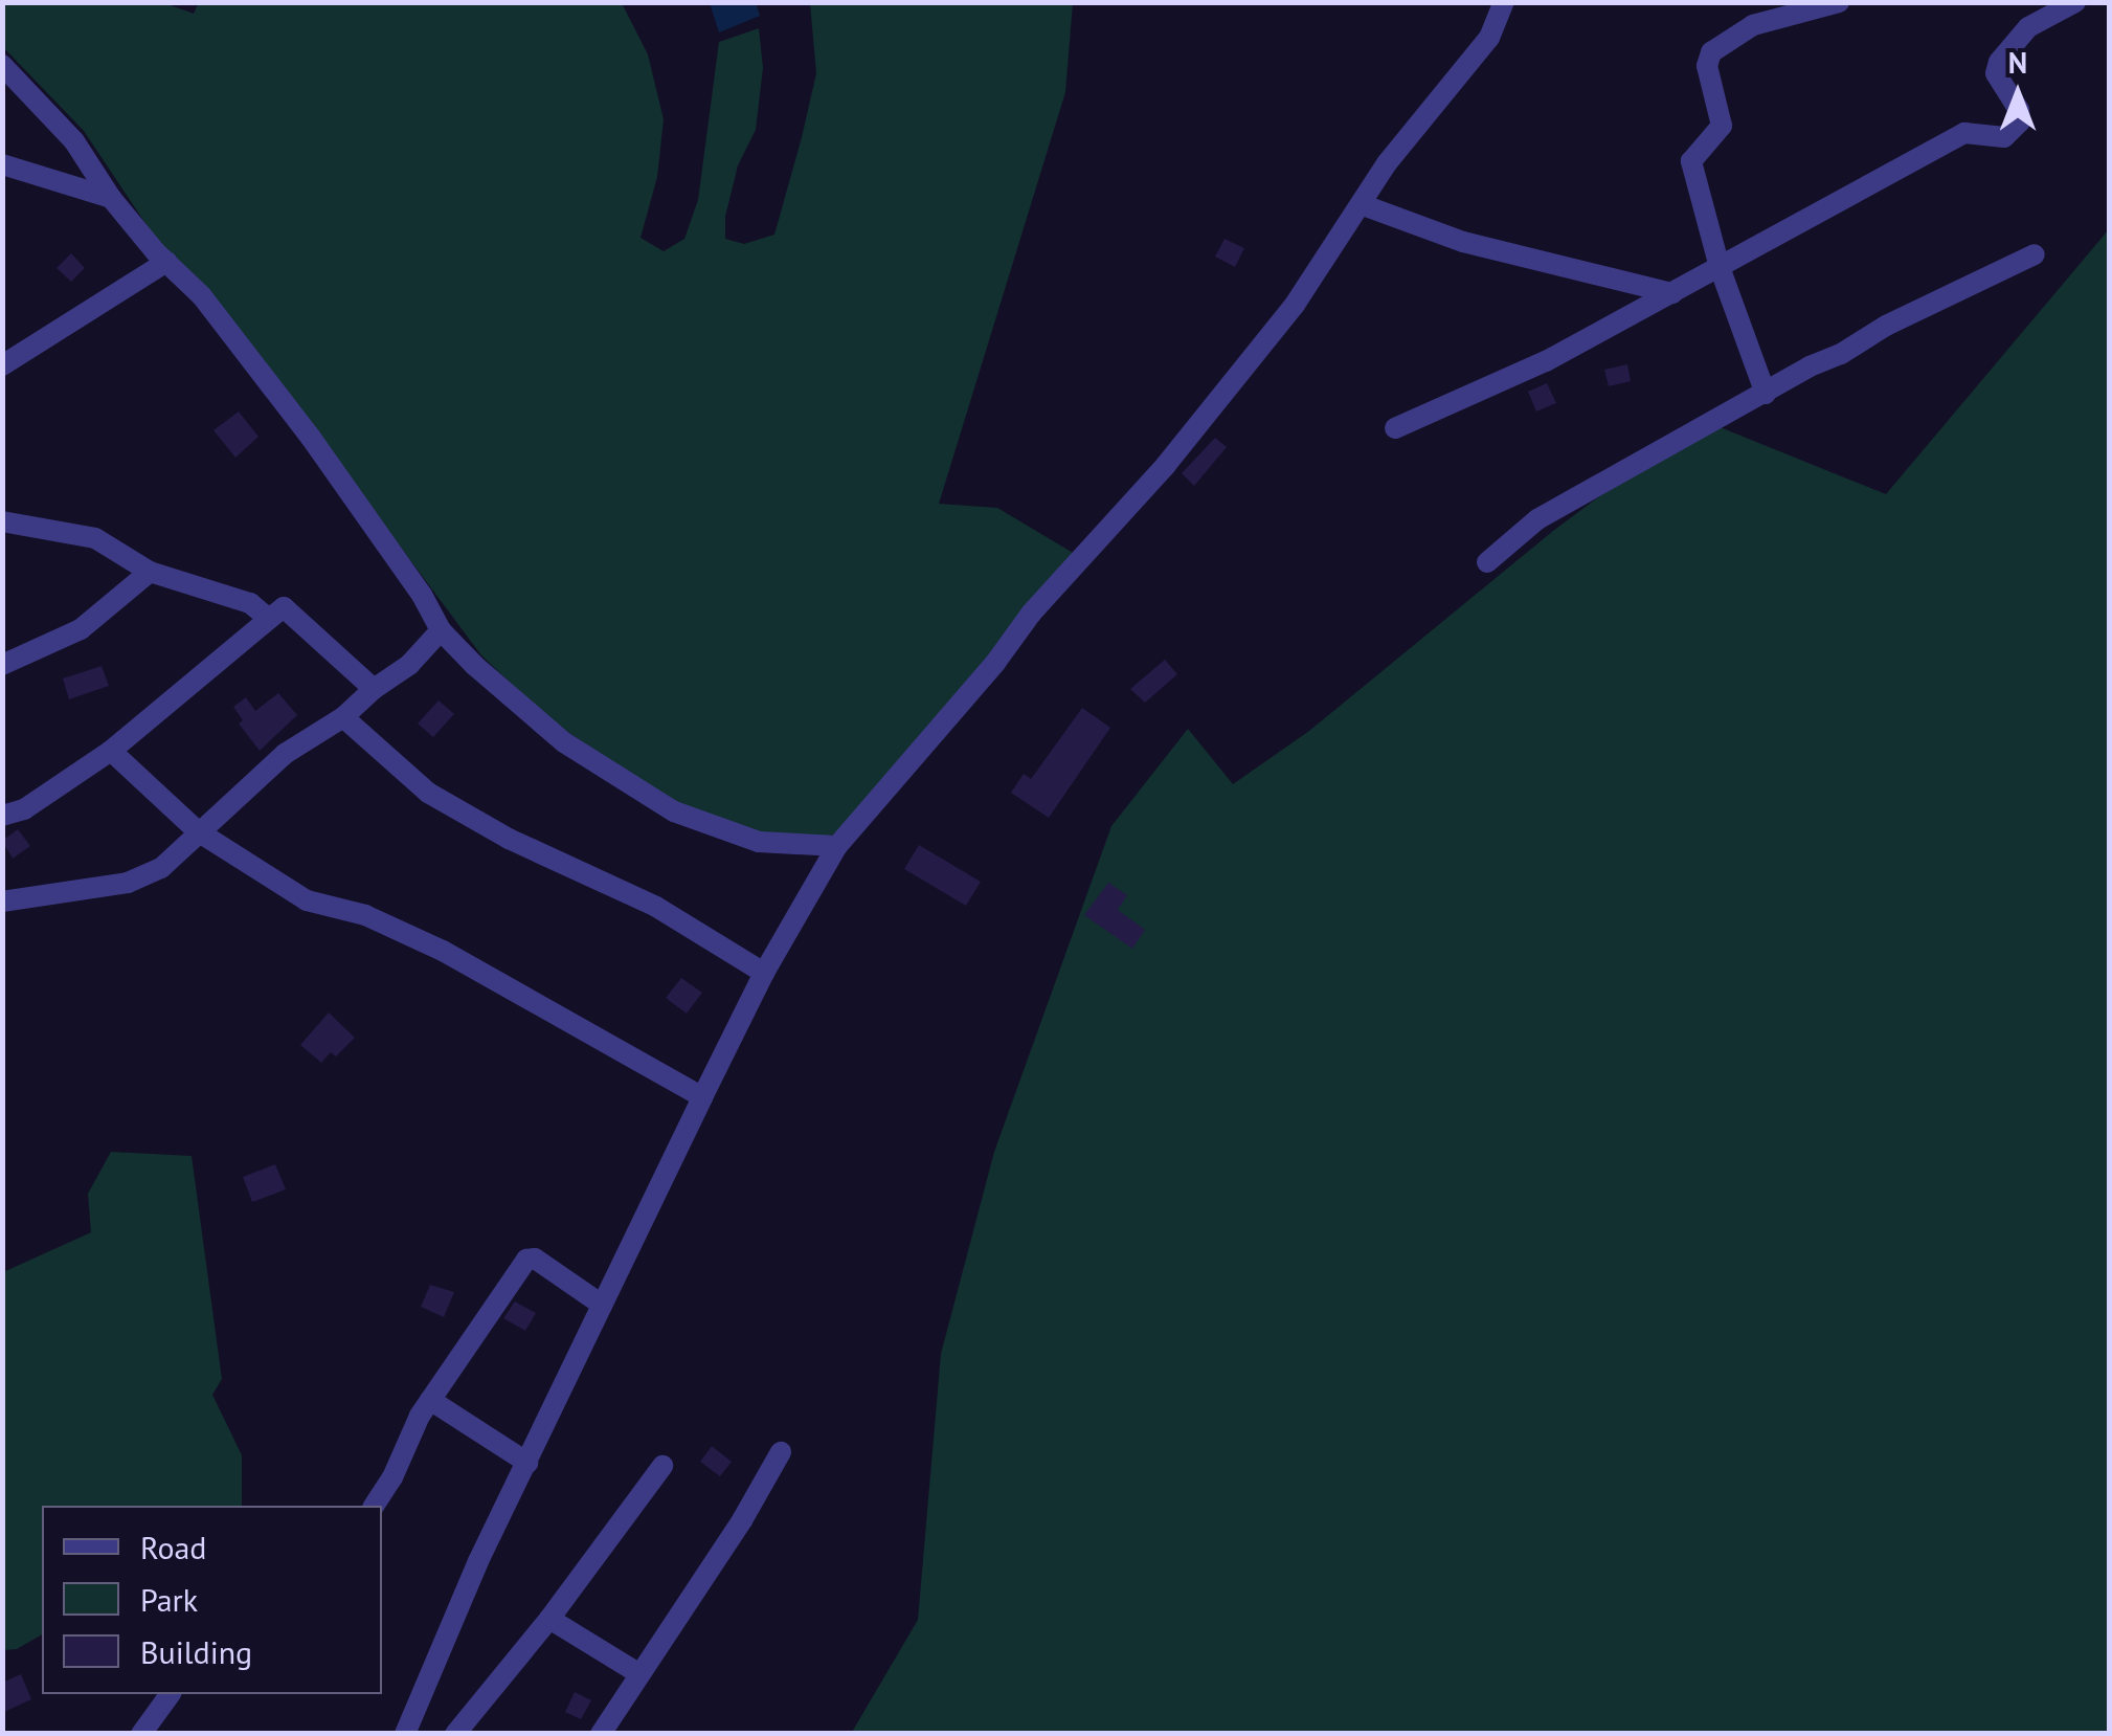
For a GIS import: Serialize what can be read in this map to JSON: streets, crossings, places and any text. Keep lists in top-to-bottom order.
{
  "legend": ["Road", "Park", "Building"],
  "north": "top"
}
